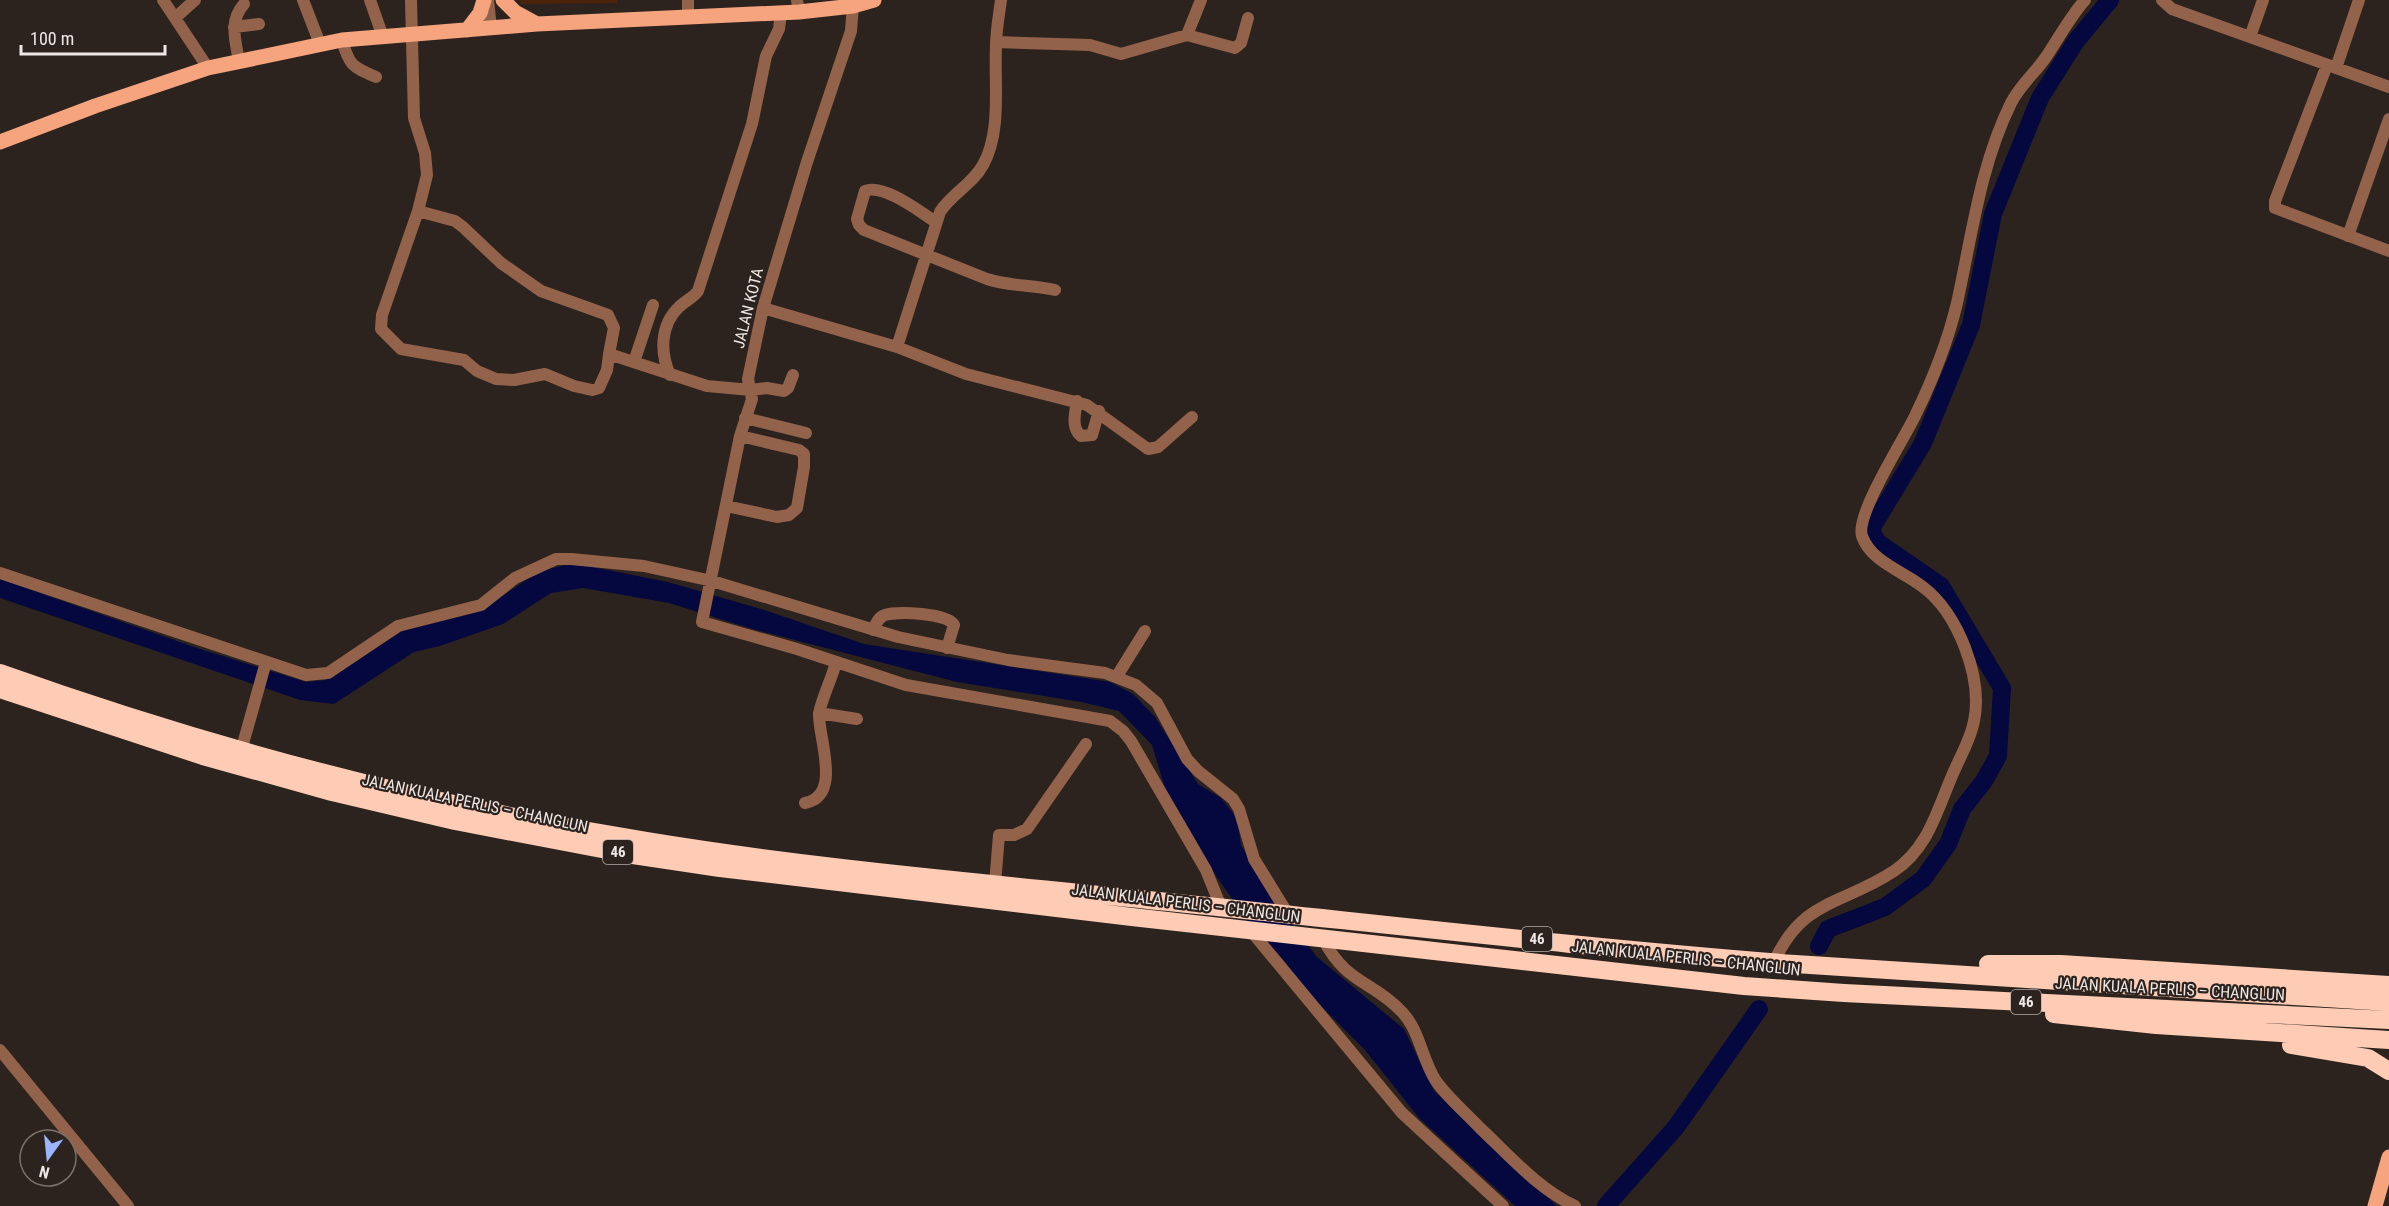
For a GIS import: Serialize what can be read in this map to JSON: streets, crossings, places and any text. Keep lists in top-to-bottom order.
{
  "streets": {
    "highway": ["JALAN KUALA PERLIS – CHANGLUN", "46"],
    "street": ["JALAN KOTA"]
  },
  "scale_bar": "100 m",
  "north": "bottom"
}
